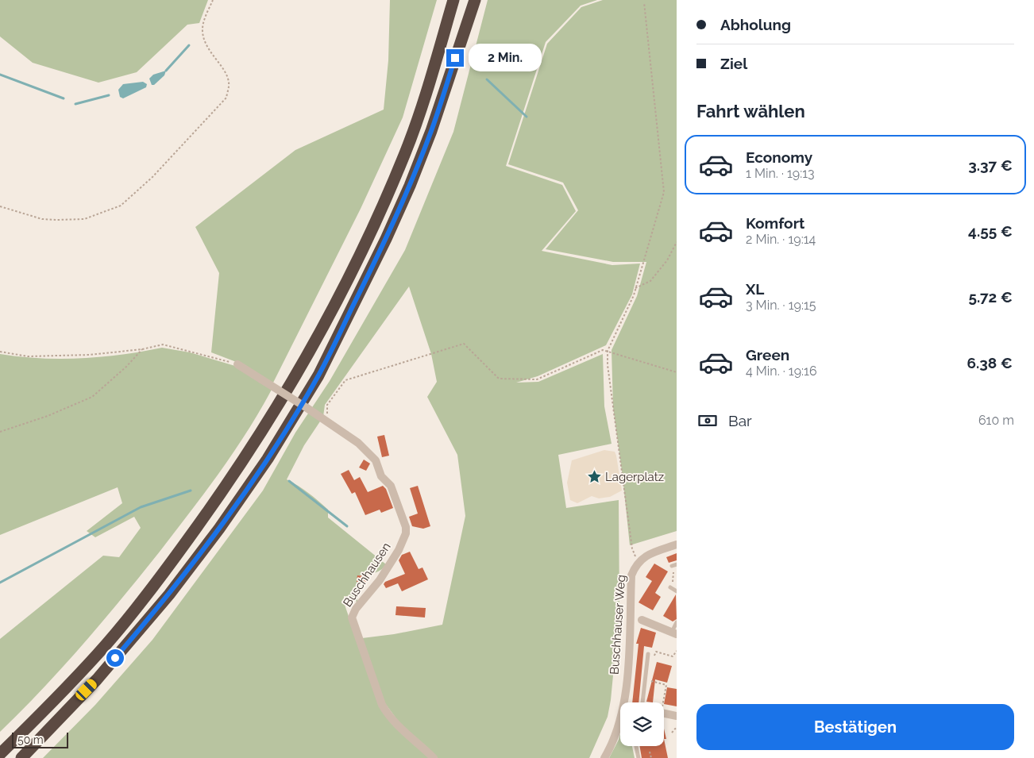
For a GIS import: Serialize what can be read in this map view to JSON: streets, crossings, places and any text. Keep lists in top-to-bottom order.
{
  "streets": {
    "street": ["Buschhausen", "Buschhauser Weg"]
  },
  "places": {
    "place": ["Lagerplatz"]
  },
  "scale_bar": "50 m",
  "page": {
    "banner": ["Abholung", "Ziel"],
    "bubble": "2 Min.",
    "heading": "Fahrt wählen",
    "list": [
      {
        "name": "Economy",
        "note": "1 Min. · 19:13",
        "value": "3.37 €"
      },
      {
        "name": "Komfort",
        "note": "2 Min. · 19:14",
        "value": "4.55 €"
      },
      {
        "name": "XL",
        "note": "3 Min. · 19:15",
        "value": "5.72 €"
      },
      {
        "name": "Green",
        "note": "4 Min. · 19:16",
        "value": "6.38 €"
      }
    ],
    "pay": ["Bar", "610 m"],
    "buttons": "Bestätigen",
    "scale": "50 m"
  }
}
